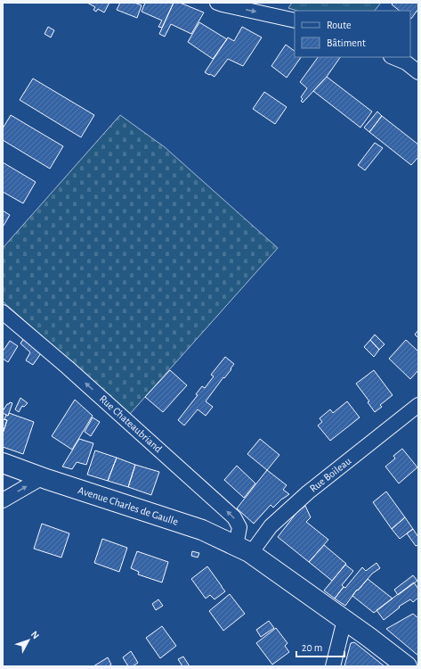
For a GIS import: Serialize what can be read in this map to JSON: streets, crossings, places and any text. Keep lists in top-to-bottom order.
{
  "streets": {
    "main road": ["Avenue Charles de Gaulle"],
    "street": ["Rue Chateaubriand", "Rue Boileau"]
  },
  "crossings": [
    ["Rue Chateaubriand", "Rue Boileau"],
    ["Rue Chateaubriand", "Avenue Charles de Gaulle"],
    ["Rue Boileau", "Avenue Charles de Gaulle"]
  ],
  "one_way": ["Rue Chateaubriand"],
  "legend": ["Route", "Bâtiment"],
  "scale_bar": "20 m",
  "north": "top right"
}
